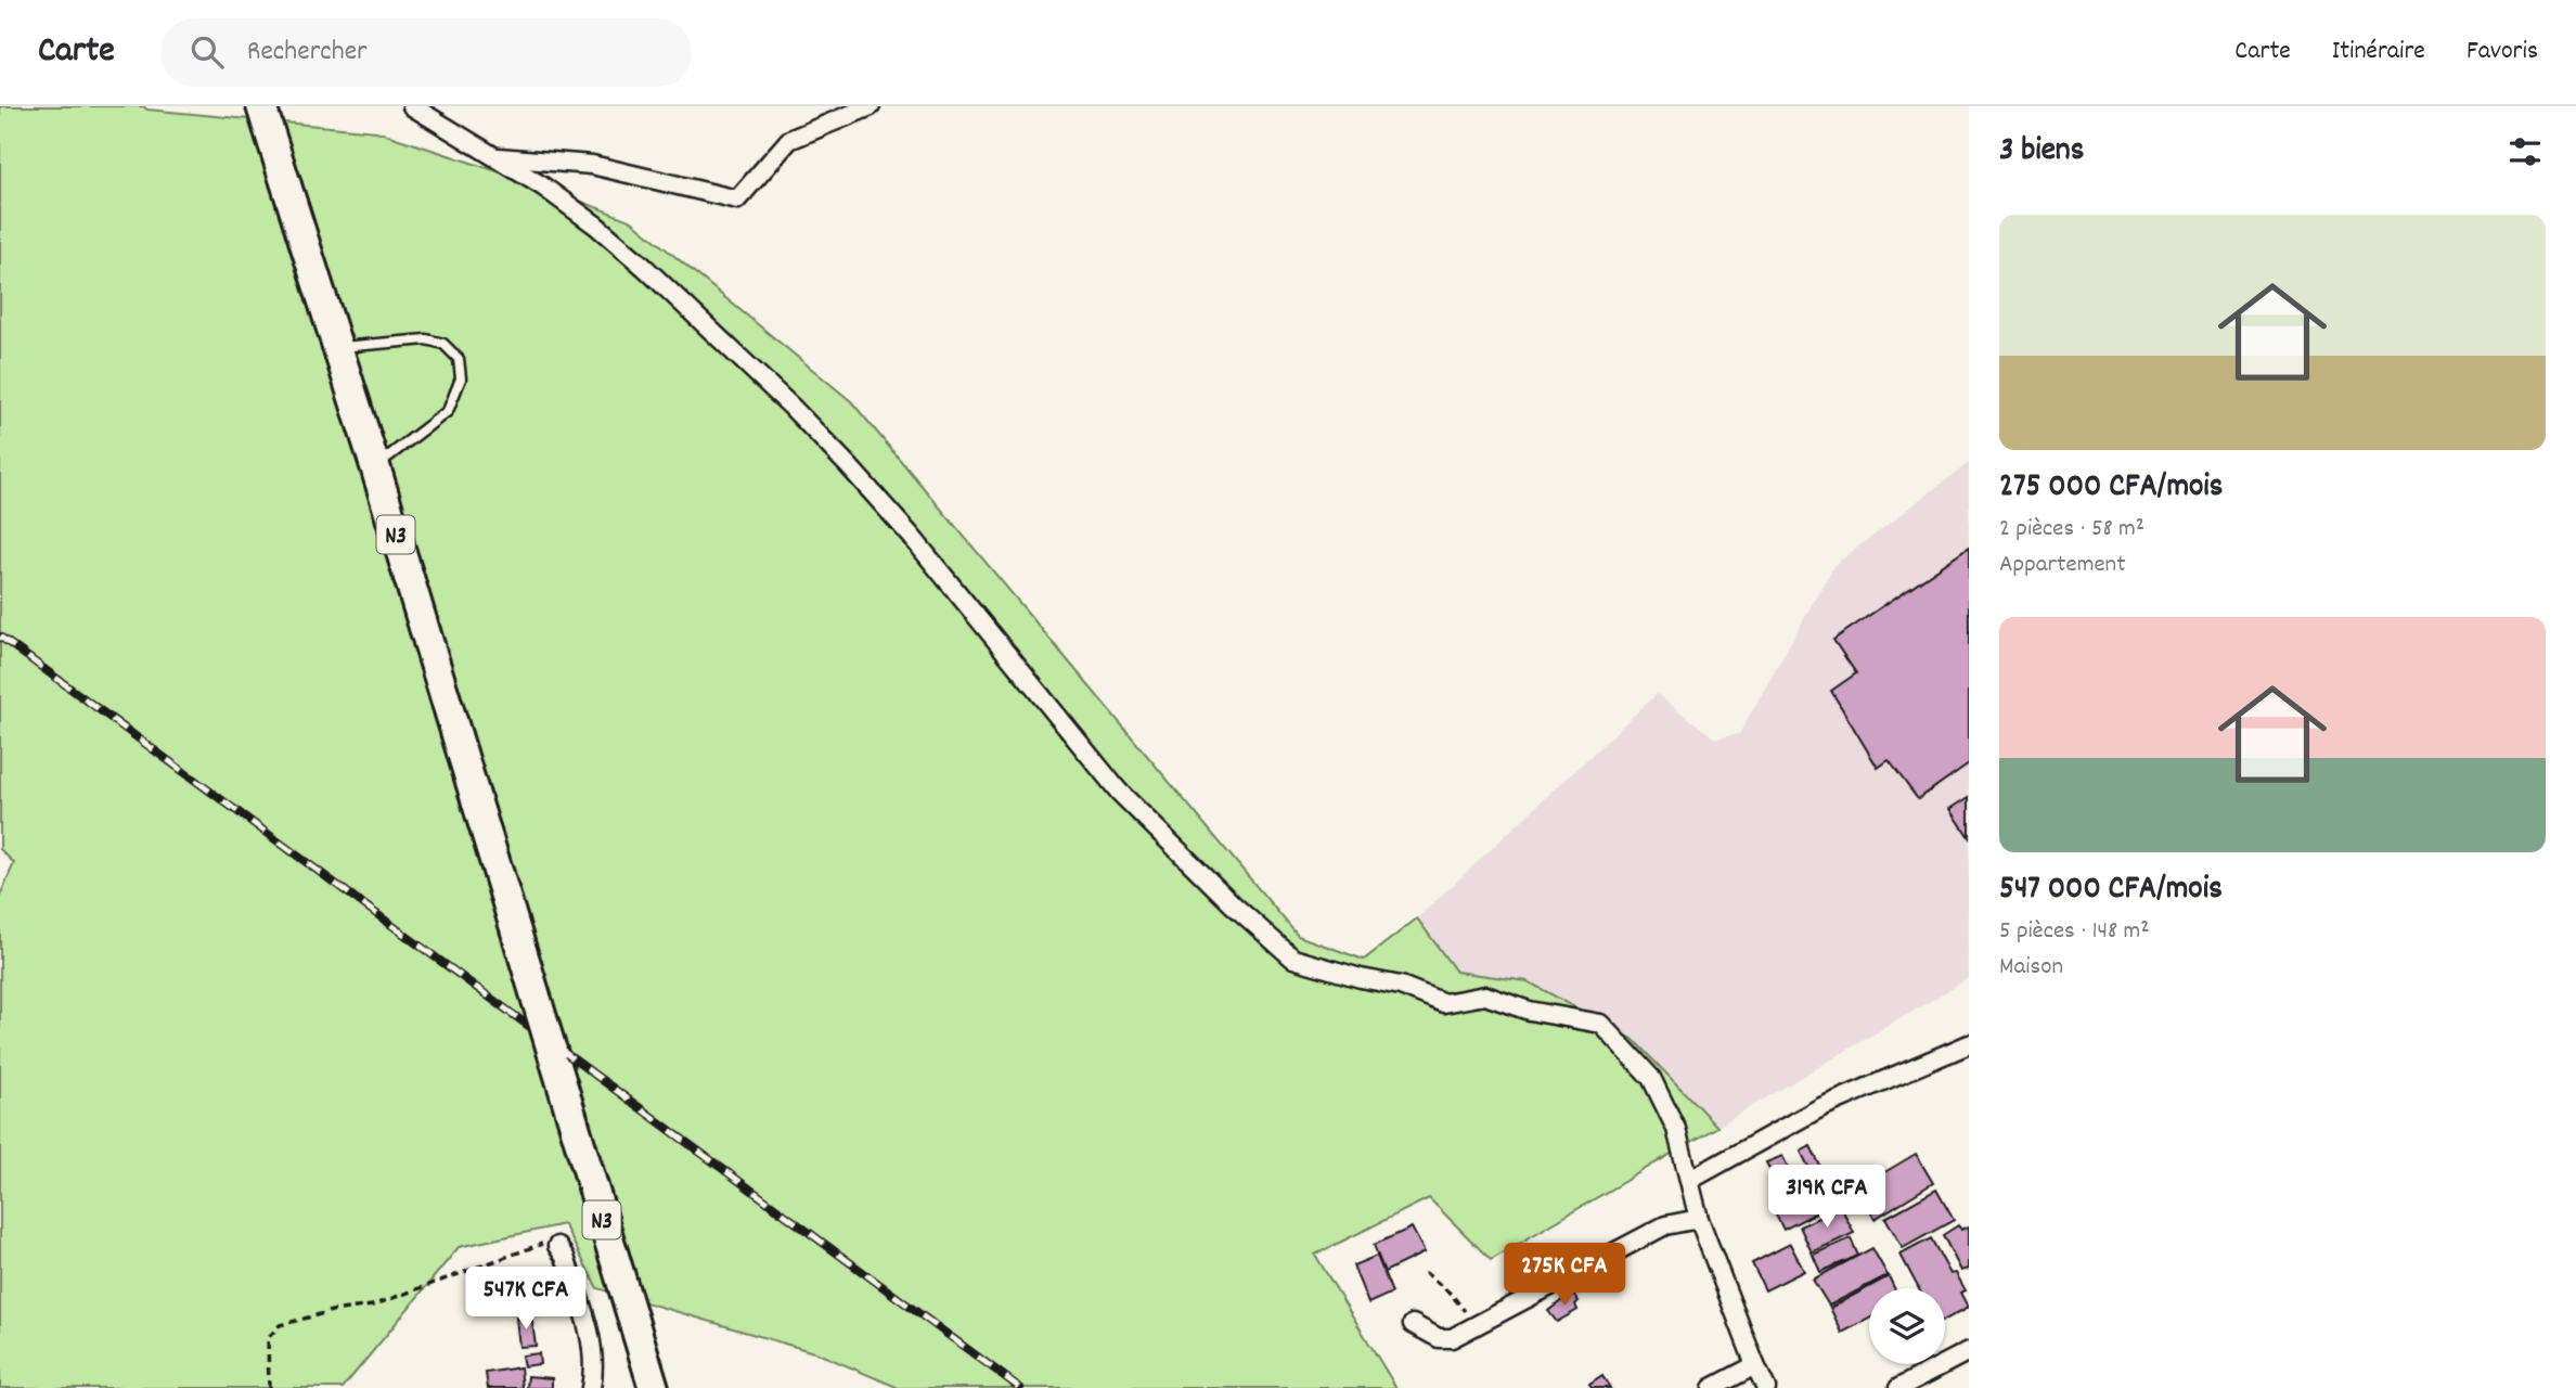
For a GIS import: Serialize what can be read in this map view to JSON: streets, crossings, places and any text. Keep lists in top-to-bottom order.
{
  "streets": {
    "highway": ["N3"]
  },
  "page": {
    "header": "Carte",
    "search": "Rechercher",
    "nav": ["Carte", "Itinéraire", "Favoris"],
    "heading": "3 biens",
    "list": [
      {
        "name": "275 000 CFA/mois",
        "note": "2 pièces · 58 m² · Appartement"
      },
      {
        "name": "547 000 CFA/mois",
        "note": "5 pièces · 148 m² · Maison"
      }
    ],
    "price": ["319K CFA", "275K CFA", "547K CFA"]
  }
}
